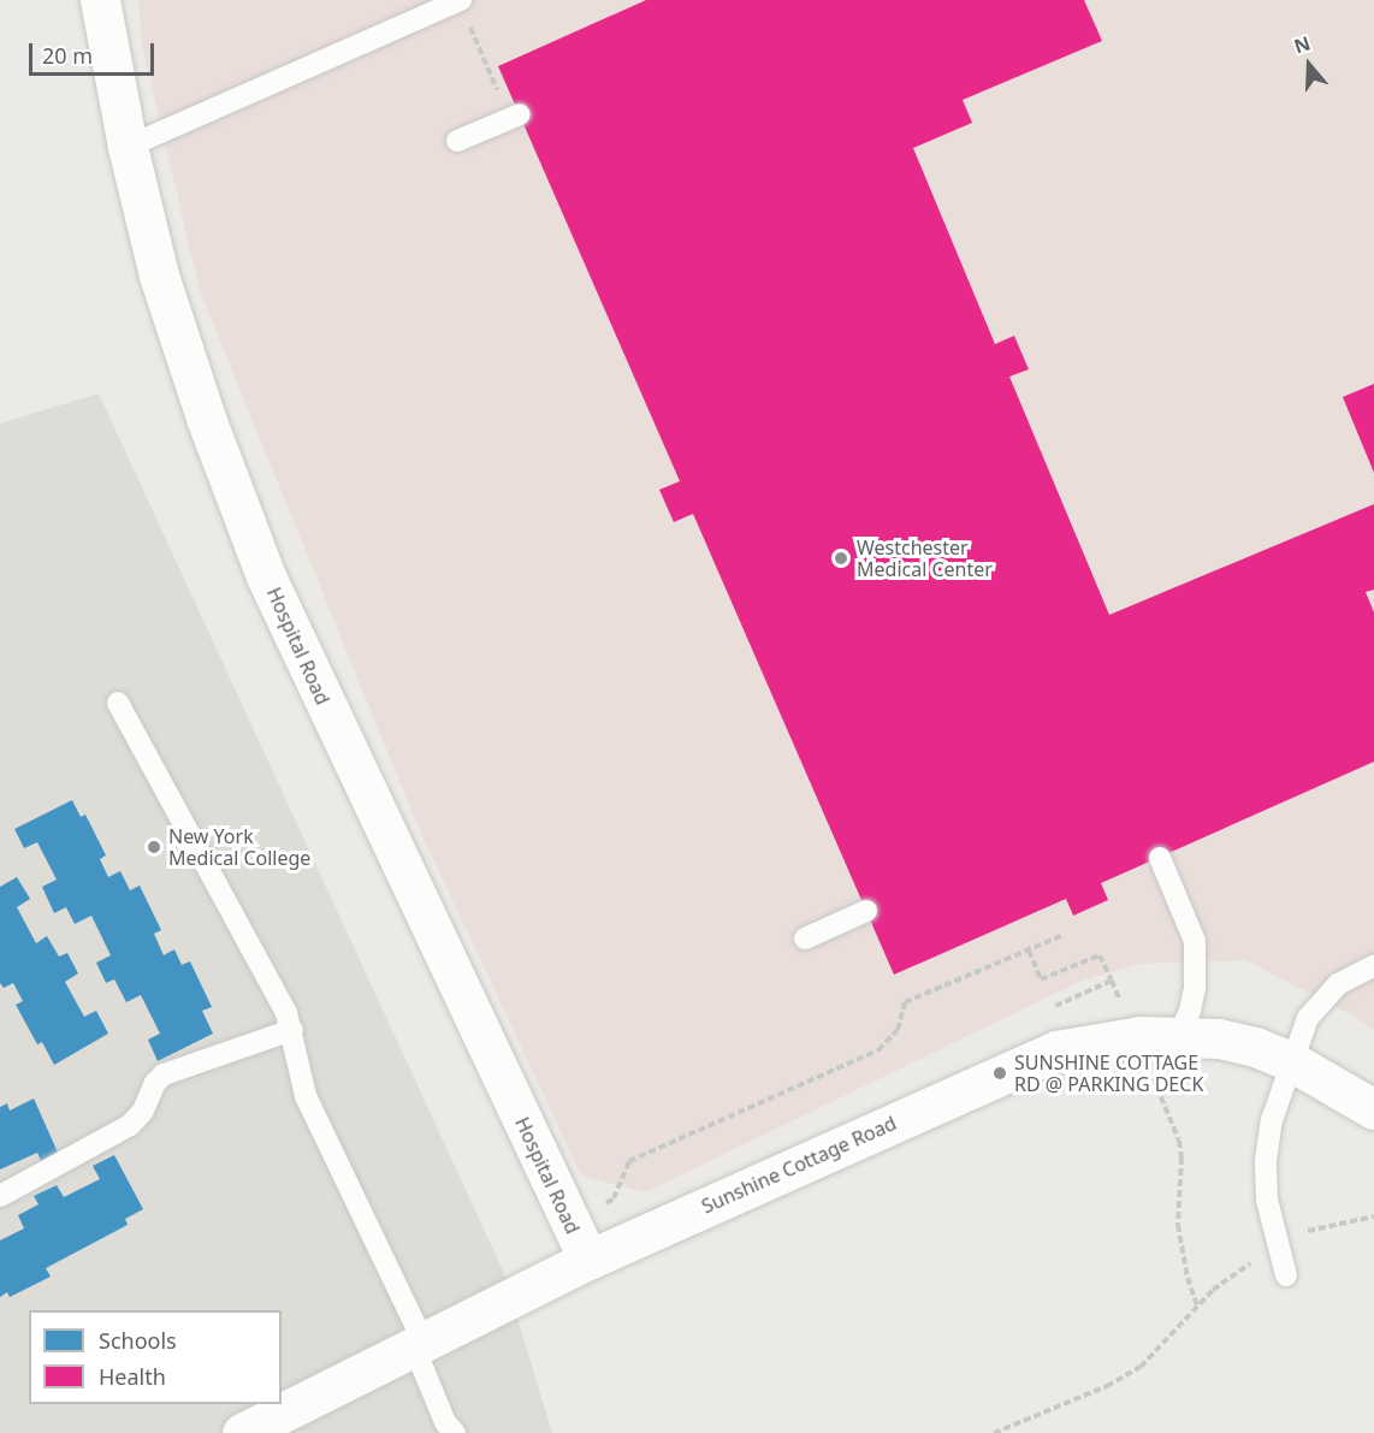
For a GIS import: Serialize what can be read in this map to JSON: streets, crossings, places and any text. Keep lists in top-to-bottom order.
{
  "streets": {
    "street": ["Hospital Road", "Sunshine Cottage Road"]
  },
  "crossings": [
    ["Hospital Road", "Sunshine Cottage Road"]
  ],
  "places": ["Westchester Medical Center", "New York Medical College", "SUNSHINE COTTAGE RD @ PARKING DECK"],
  "legend": ["Schools", "Health"],
  "scale_bar": "20 m",
  "north": "top"
}
